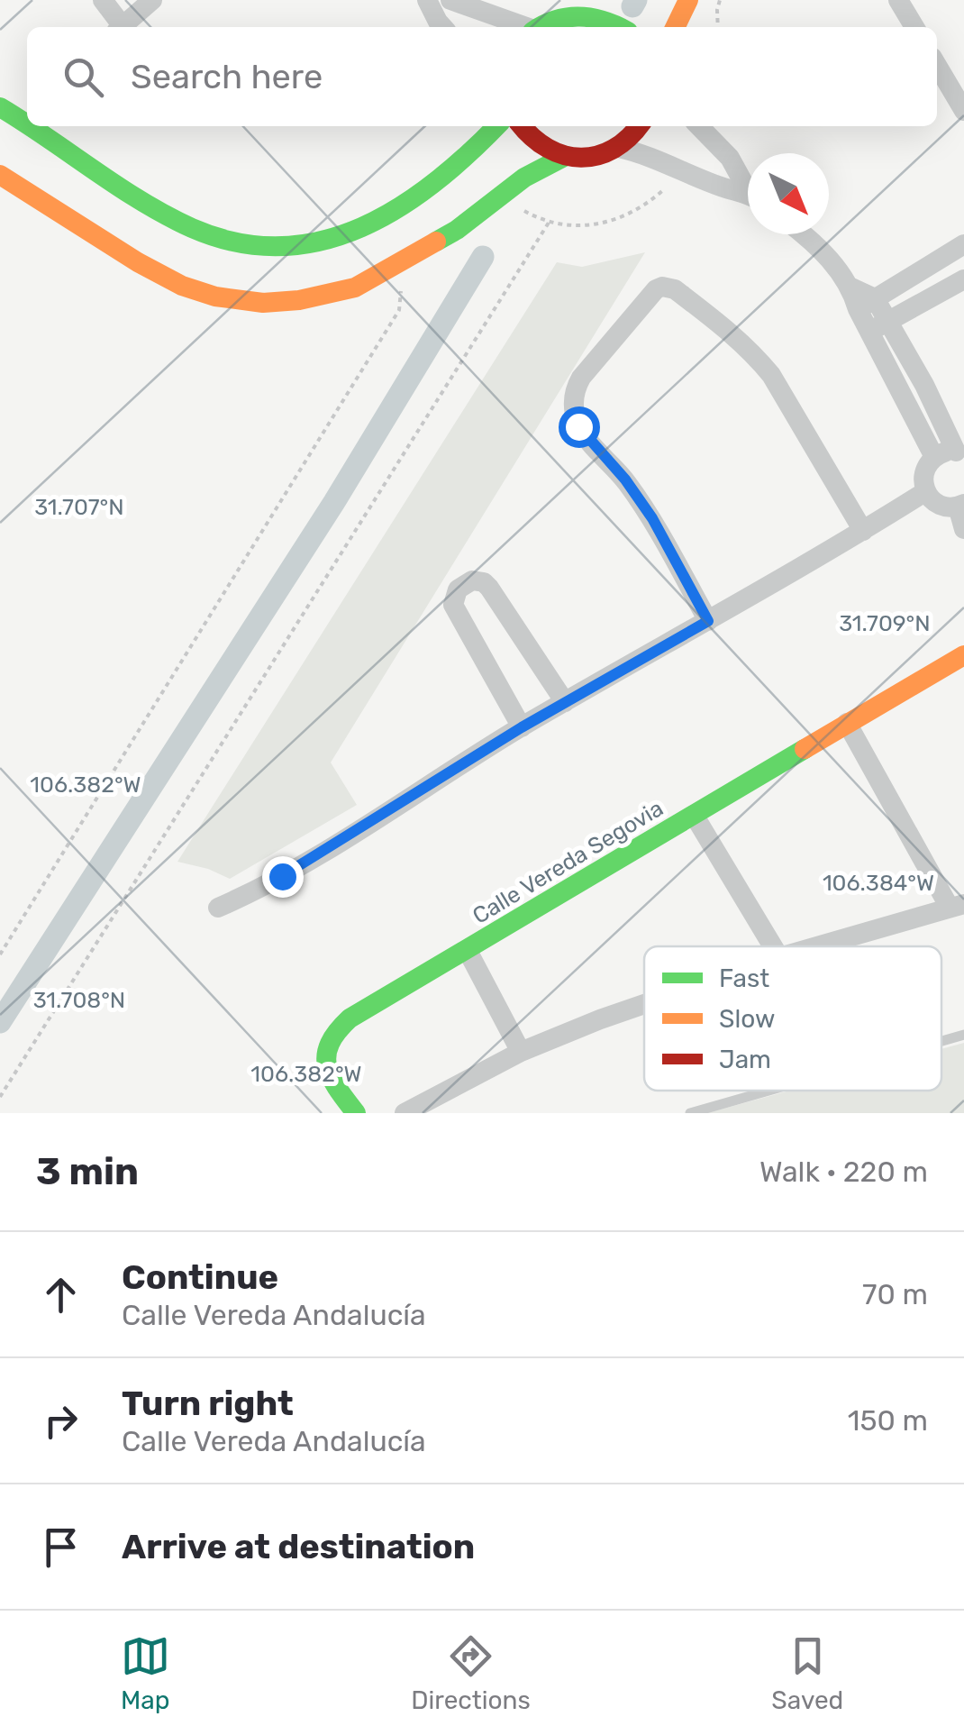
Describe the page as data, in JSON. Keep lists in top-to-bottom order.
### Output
{
  "streets": {
    "main road": ["Calle Vereda Segovia"]
  },
  "legend": ["Fast", "Slow", "Jam"],
  "north": "bottom right",
  "page": {
    "search": "Search here",
    "heading": ["3 min", "Walk · 220 m"],
    "list": [
      ["Continue", "Calle Vereda Andalucía", "70 m"],
      ["Turn right", "Calle Vereda Andalucía", "150 m"],
      "Arrive at destination"
    ],
    "nav": ["Map", "Directions", "Saved"]
  },
  "coordinates": [
    "31.707°N",
    "31.709°N",
    "106.382°W",
    "106.384°W",
    "31.708°N"
  ]
}
